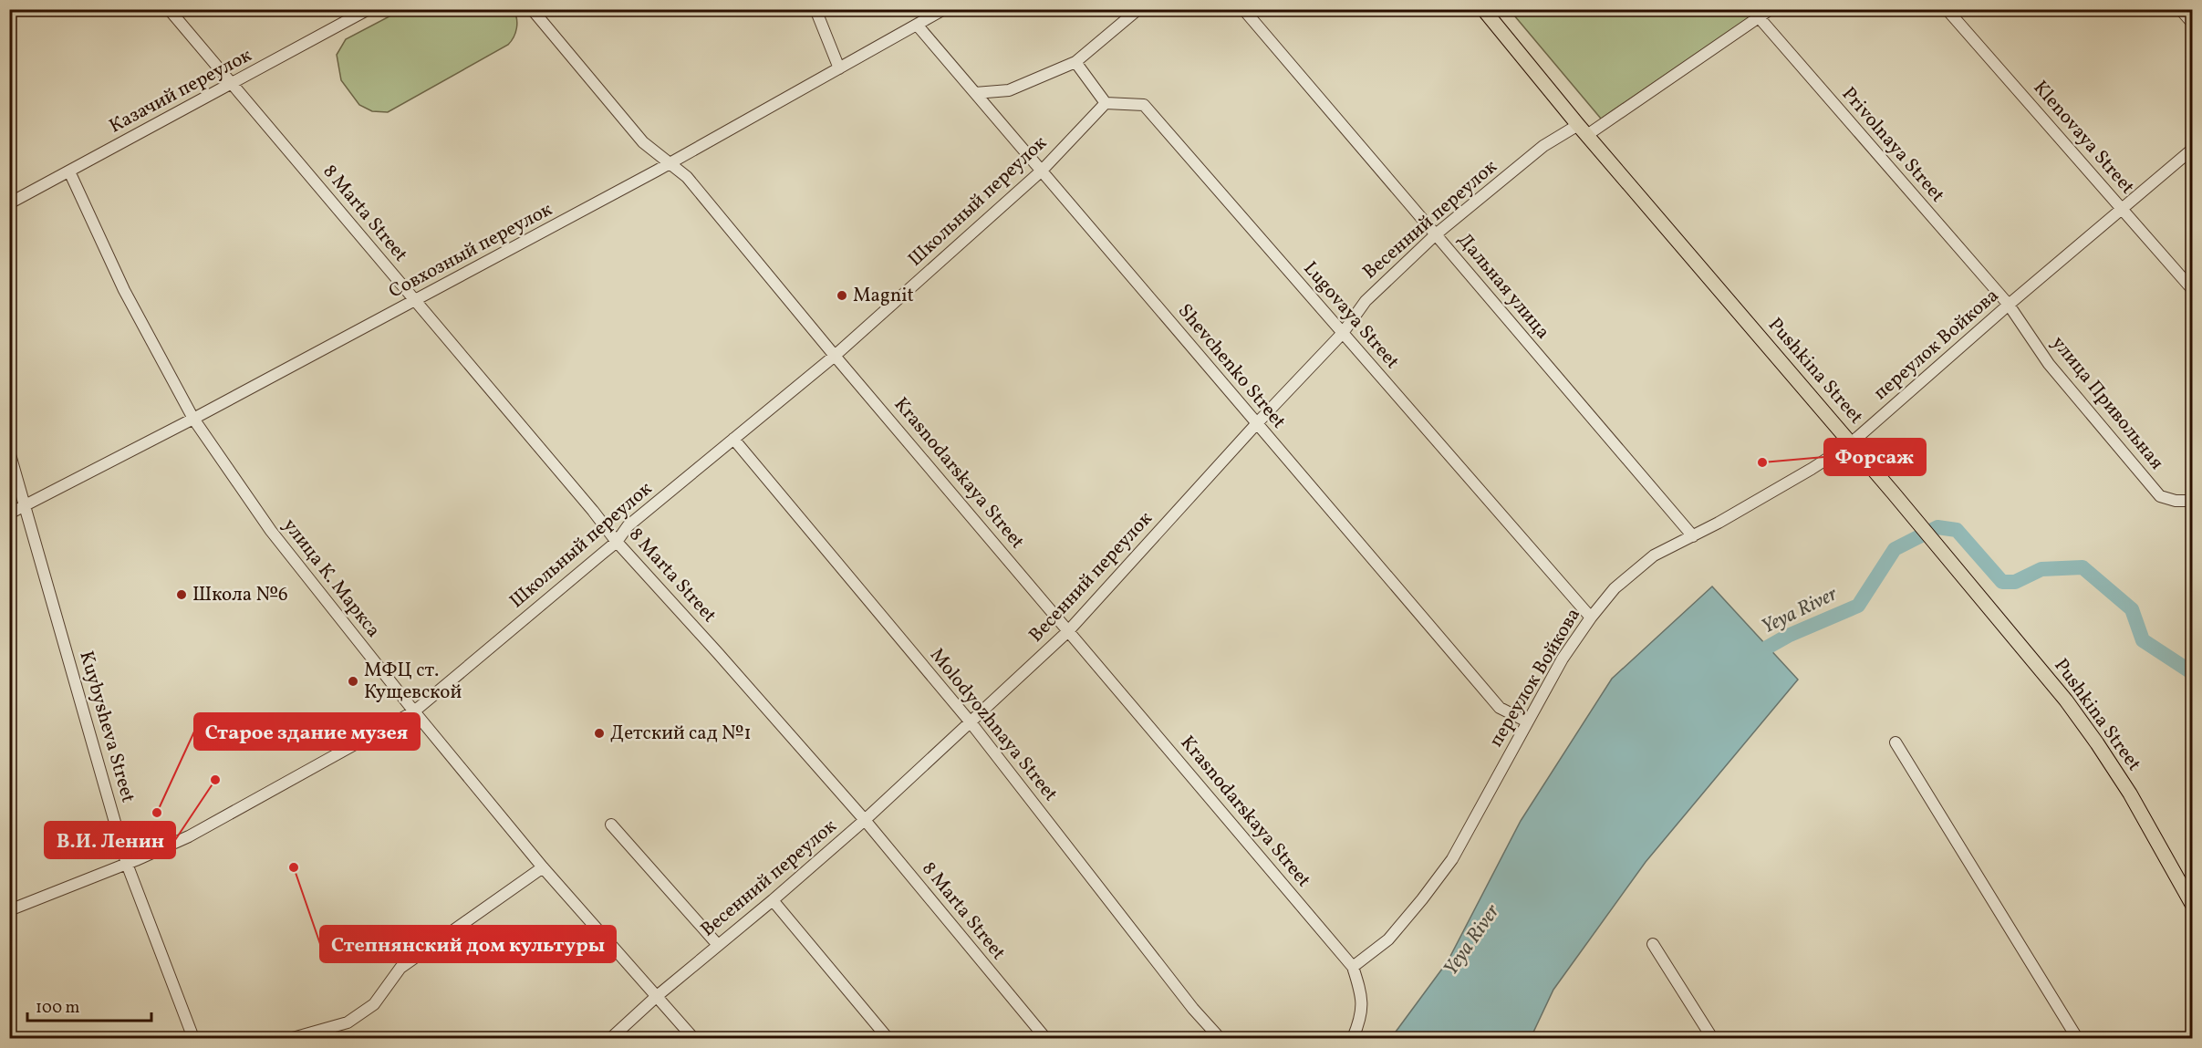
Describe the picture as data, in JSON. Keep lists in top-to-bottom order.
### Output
{
  "streets": {
    "main road": ["Pushkina Street"],
    "street": [
      "Казачий переулок",
      "Klenovaya Street",
      "Privolnaya Street",
      "Школьный переулок",
      "8 Marta Street",
      "Весенний переулок",
      "Совхозный переулок",
      "Дальная улица",
      "Lugovaya Street",
      "переулок Войкова",
      "Shevchenko Street",
      "улица Привольная",
      "Krasnodarskaya Street",
      "улица К. Маркса",
      "Molodyozhnaya Street",
      "Kuybysheva Street"
    ]
  },
  "crossings": [
    ["Казачий переулок", "8 Marta Street"],
    ["Казачий переулок", "улица К. Маркса"],
    ["Klenovaya Street", "переулок Войкова"],
    ["Privolnaya Street", "Весенний переулок"],
    ["Privolnaya Street", "переулок Войкова"],
    ["Privolnaya Street", "улица Привольная"],
    ["Школьный переулок", "8 Marta Street"],
    ["Школьный переулок", "Lugovaya Street"],
    ["Школьный переулок", "Shevchenko Street"],
    ["Школьный переулок", "Krasnodarskaya Street"],
    ["Школьный переулок", "улица К. Маркса"],
    ["Школьный переулок", "Molodyozhnaya Street"],
    ["Школьный переулок", "Kuybysheva Street"],
    ["8 Marta Street", "Весенний переулок"],
    ["8 Marta Street", "Совхозный переулок"],
    ["Весенний переулок", "Дальная улица"],
    ["Весенний переулок", "Lugovaya Street"],
    ["Весенний переулок", "Shevchenko Street"],
    ["Весенний переулок", "Pushkina Street"],
    ["Весенний переулок", "Krasnodarskaya Street"],
    ["Весенний переулок", "улица К. Маркса"],
    ["Весенний переулок", "Molodyozhnaya Street"],
    ["Совхозный переулок", "Shevchenko Street"],
    ["Совхозный переулок", "Krasnodarskaya Street"],
    ["Совхозный переулок", "улица К. Маркса"],
    ["Совхозный переулок", "Kuybysheva Street"],
    ["Дальная улица", "переулок Войкова"],
    ["Lugovaya Street", "переулок Войкова"],
    ["переулок Войкова", "Shevchenko Street"],
    ["переулок Войкова", "Pushkina Street"],
    ["переулок Войкова", "улица Привольная"],
    ["переулок Войкова", "Krasnodarskaya Street"]
  ],
  "water": ["Yeya River"],
  "places": [
    "Magnit",
    "Форсаж",
    "Школа №6",
    "МФЦ ст. Кущевской",
    "Детский сад №1",
    "В.И. Ленин",
    "Старое здание музея",
    "Степнянский дом культуры"
  ],
  "scale_bar": "100 m"
}
